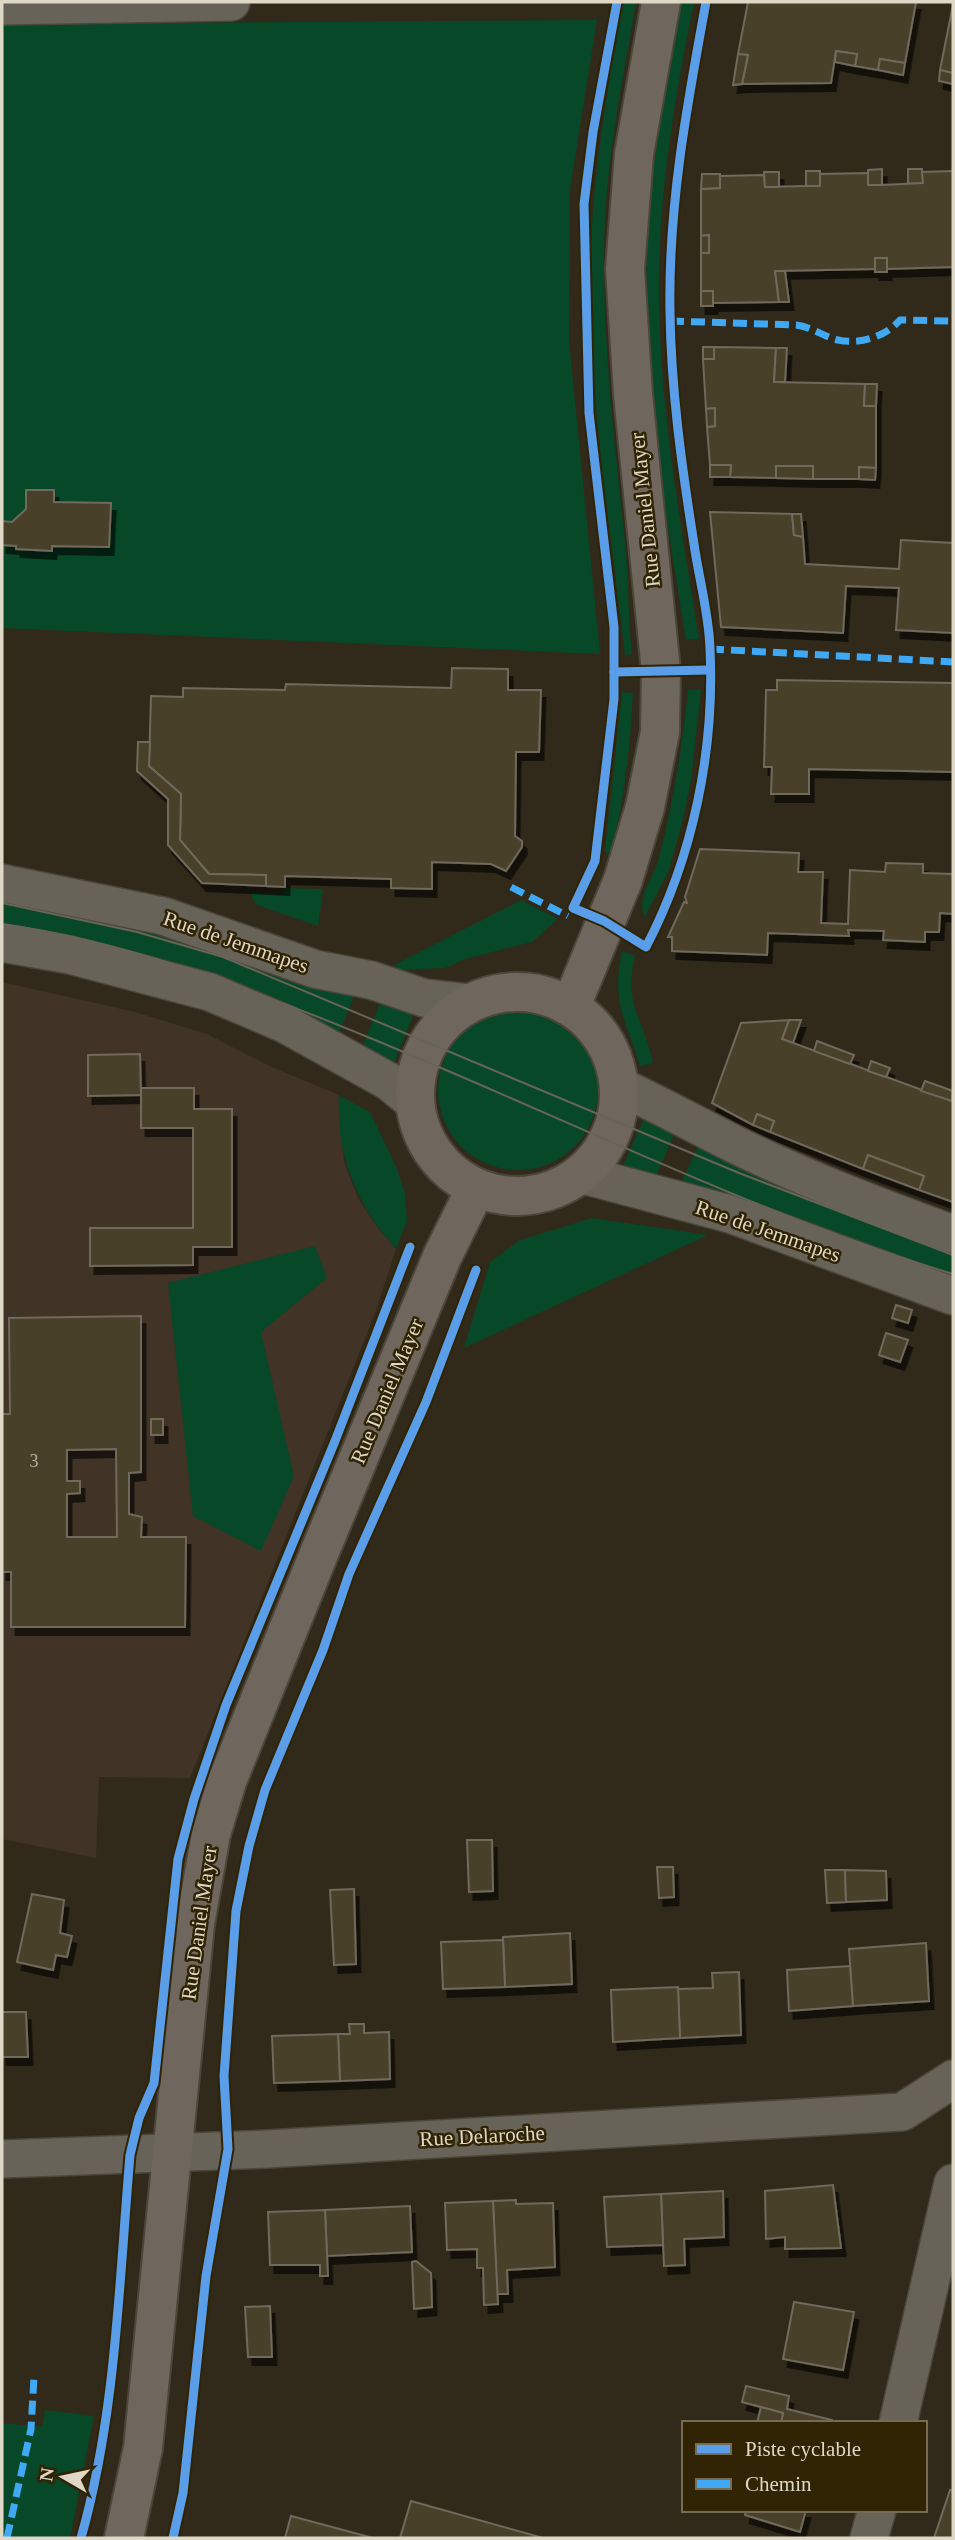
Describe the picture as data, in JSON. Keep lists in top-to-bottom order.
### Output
{
  "streets": {
    "main road": ["Rue Daniel Mayer"],
    "street": ["Rue de Jemmapes", "Rue Delaroche"]
  },
  "crossings": [
    ["Rue Daniel Mayer", "Rue de Jemmapes"],
    ["Rue Daniel Mayer", "Rue Delaroche"]
  ],
  "house_numbers": ["3"],
  "legend": ["Piste cyclable", "Chemin"],
  "north": "left"
}
